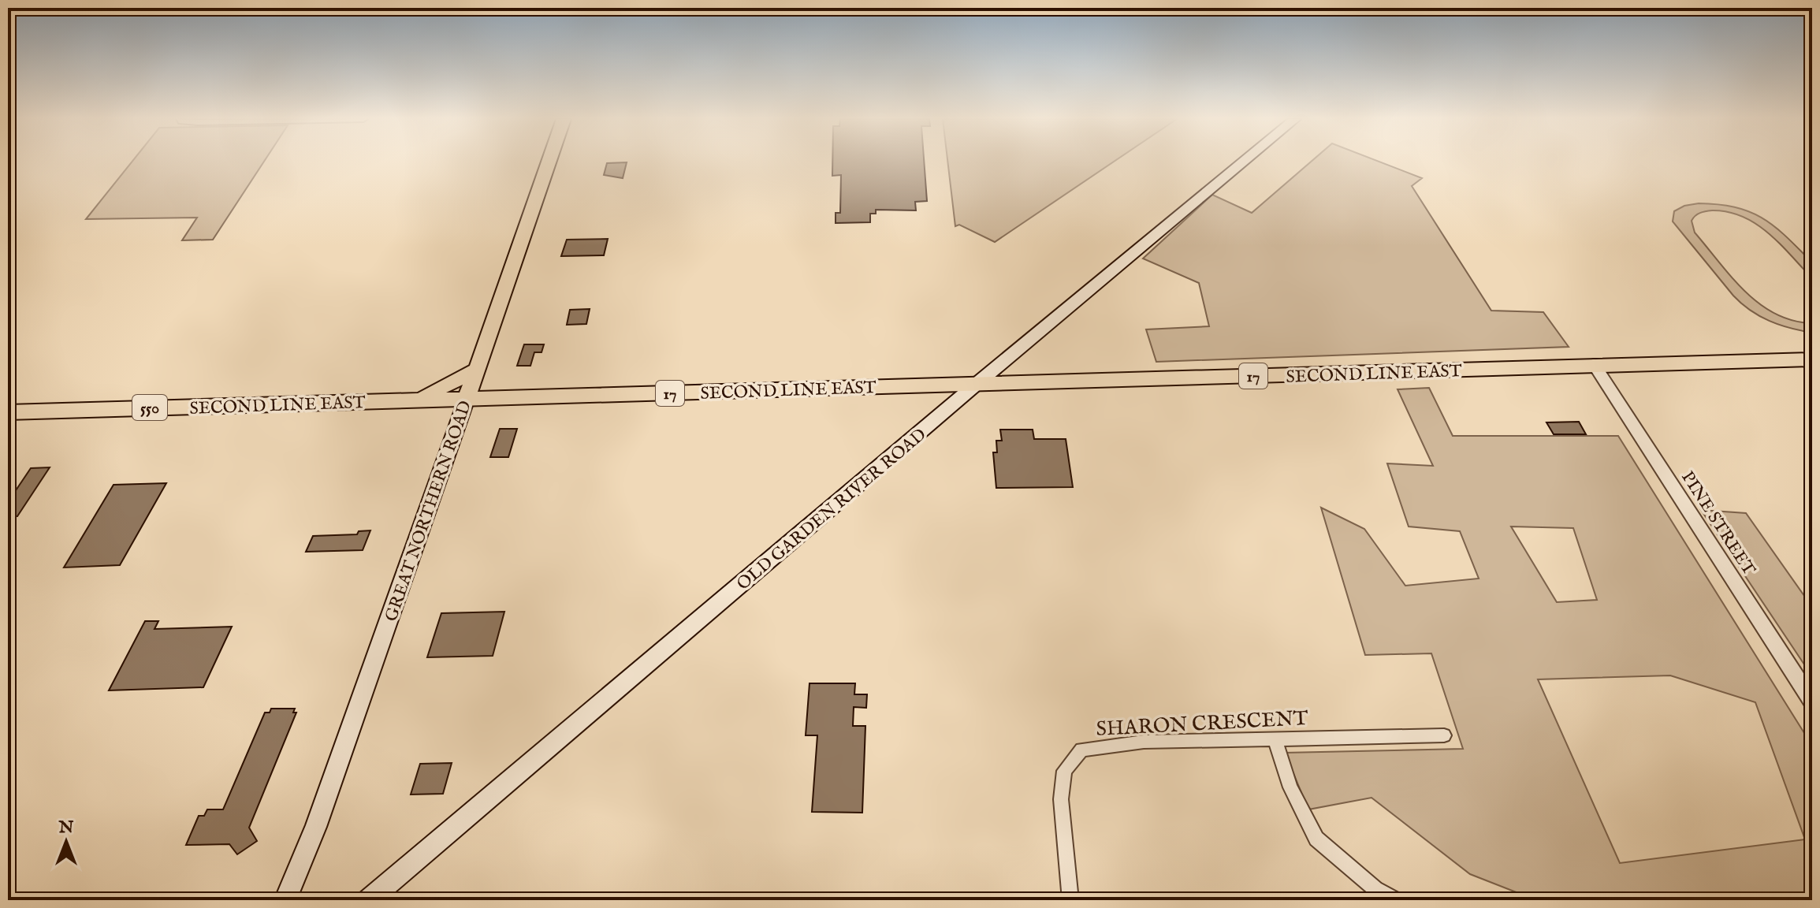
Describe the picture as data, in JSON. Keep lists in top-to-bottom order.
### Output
{
  "streets": {
    "highway": [
      "SECOND LINE EAST",
      "17",
      "550",
      "GREAT NORTHERN ROAD"
    ],
    "main road": ["OLD GARDEN RIVER ROAD"],
    "street": ["PINE STREET", "SHARON CRESCENT"]
  },
  "crossings": [
    ["SECOND LINE EAST", "OLD GARDEN RIVER ROAD"],
    ["SECOND LINE EAST", "GREAT NORTHERN ROAD"],
    ["SECOND LINE EAST", "PINE STREET"]
  ],
  "north": "top"
}
